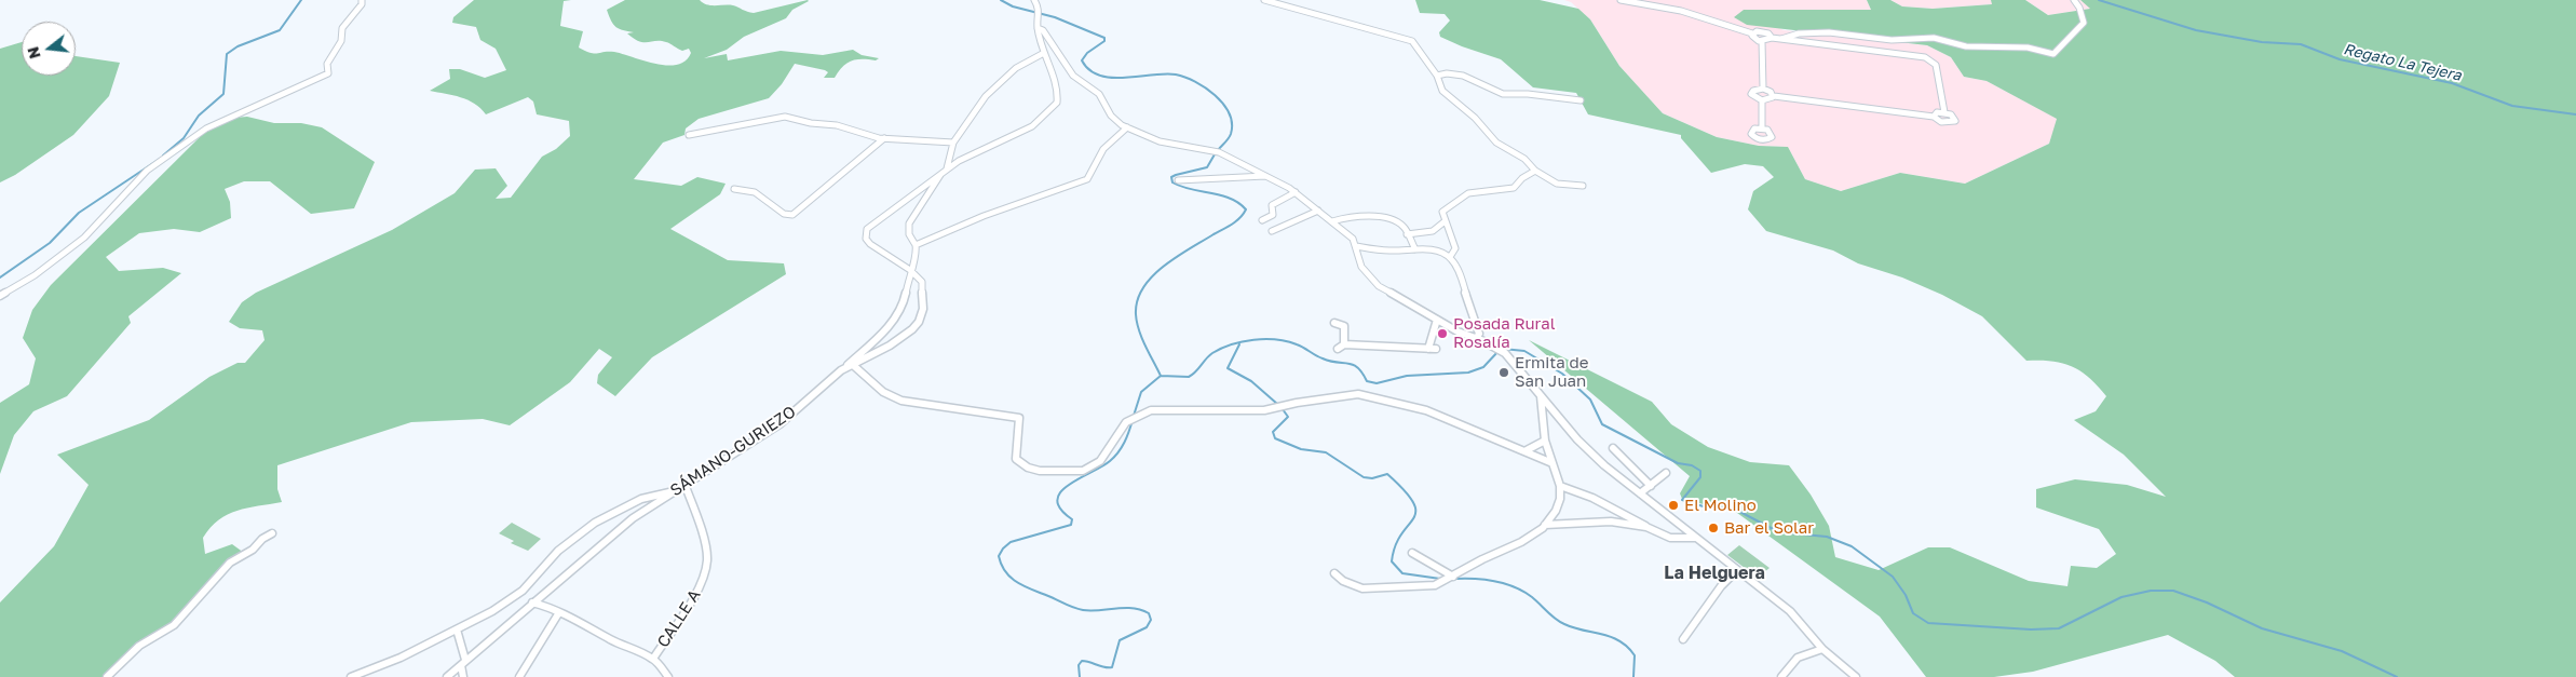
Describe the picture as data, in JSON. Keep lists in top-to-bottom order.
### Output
{
  "streets": {
    "street": ["SÁMANO-GURIEZO", "CALLE A"]
  },
  "crossings": [
    ["SÁMANO-GURIEZO", "CALLE A"]
  ],
  "districts": ["La Helguera"],
  "water": ["Regato La Tejera"],
  "places": [
    "Posada Rural Rosalía",
    "Ermita de San Juan",
    "El Molino",
    "Bar el Solar"
  ],
  "north": "left"
}
